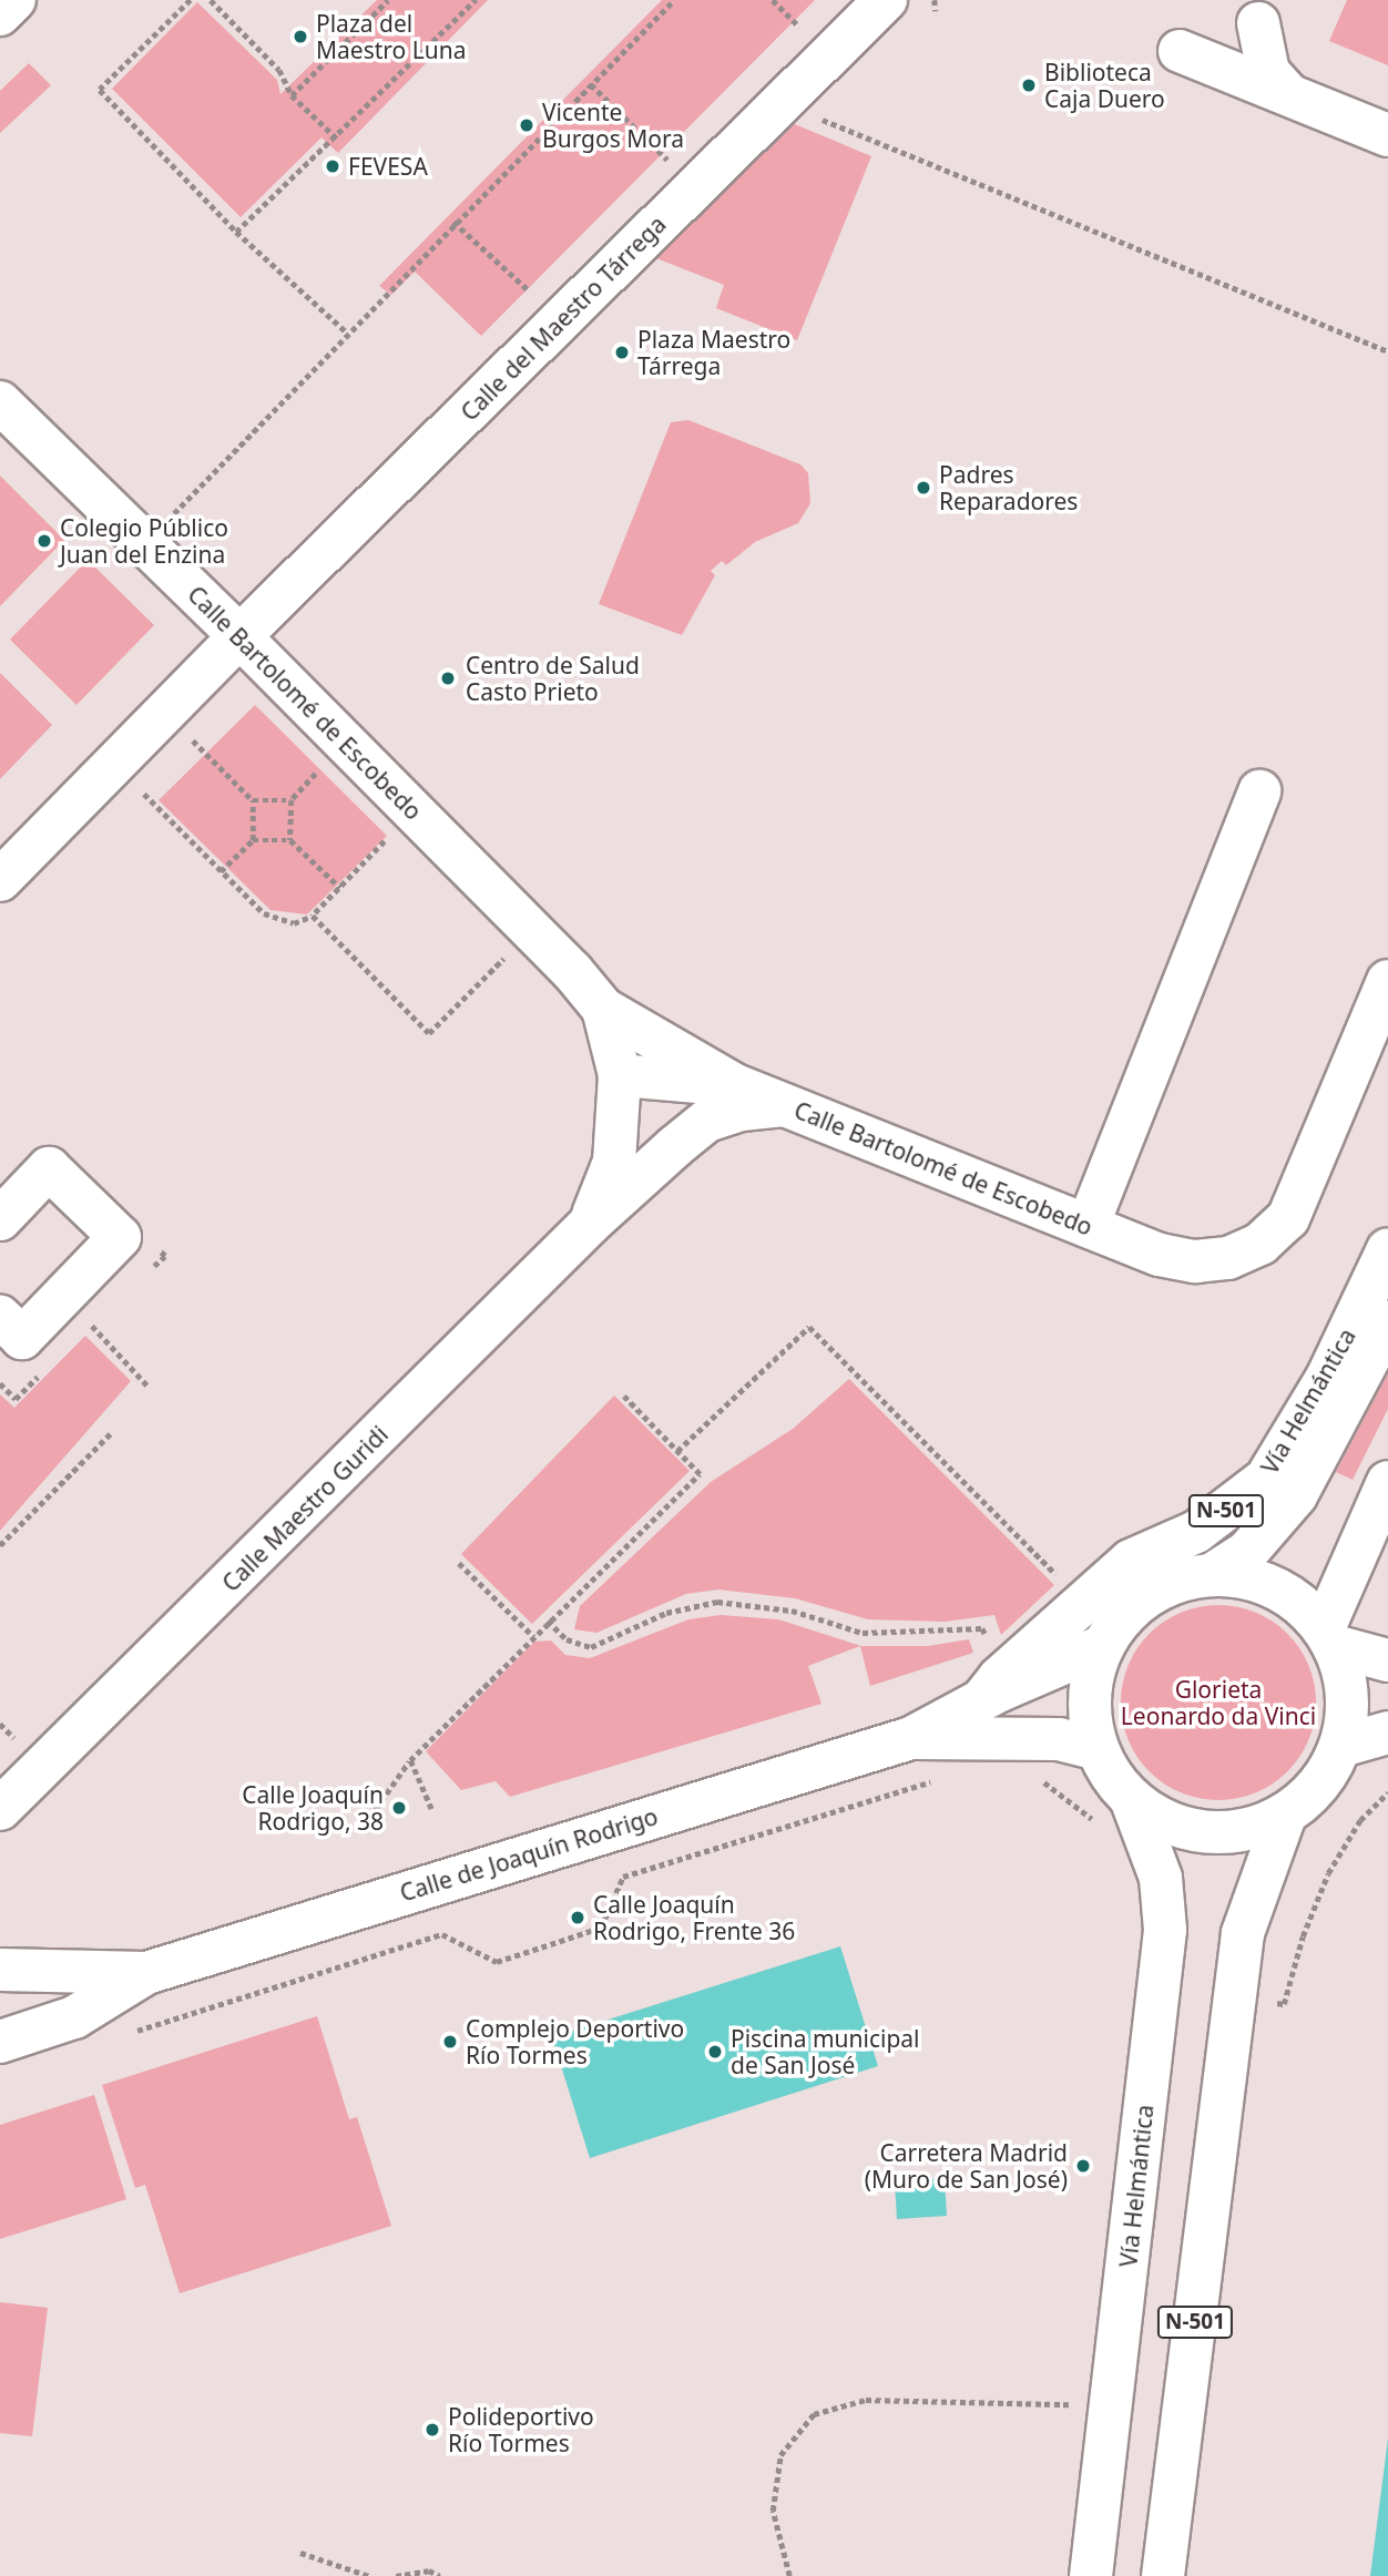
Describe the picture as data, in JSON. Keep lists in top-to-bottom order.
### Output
{
  "streets": {
    "main road": [
      "Calle del Maestro Tárrega",
      "Calle Bartolomé de Escobedo",
      "Vía Helmántica",
      "Calle Maestro Guridi",
      "N-501",
      "Calle de Joaquín Rodrigo"
    ]
  },
  "crossings": [
    ["Calle del Maestro Tárrega", "Calle Bartolomé de Escobedo"],
    ["Calle Bartolomé de Escobedo", "Calle Maestro Guridi"],
    ["Vía Helmántica", "N-501"],
    ["Vía Helmántica", "Calle de Joaquín Rodrigo"],
    ["N-501", "Calle de Joaquín Rodrigo"]
  ],
  "parks": ["Glorieta Leonardo da Vinci"],
  "places": [
    "Plaza del Maestro Luna",
    "Biblioteca Caja Duero",
    "Vicente Burgos Mora",
    "FEVESA",
    "Plaza Maestro Tárrega",
    "Padres Reparadores",
    "Colegio Público Juan del Enzina",
    "Centro de Salud Casto Prieto",
    "Calle Joaquín Rodrigo, 38",
    "Calle Joaquín Rodrigo, Frente 36",
    "Complejo Deportivo Río Tormes",
    "Piscina municipal de San José",
    "Carretera Madrid (Muro de San José)",
    "Polideportivo Río Tormes"
  ]
}
